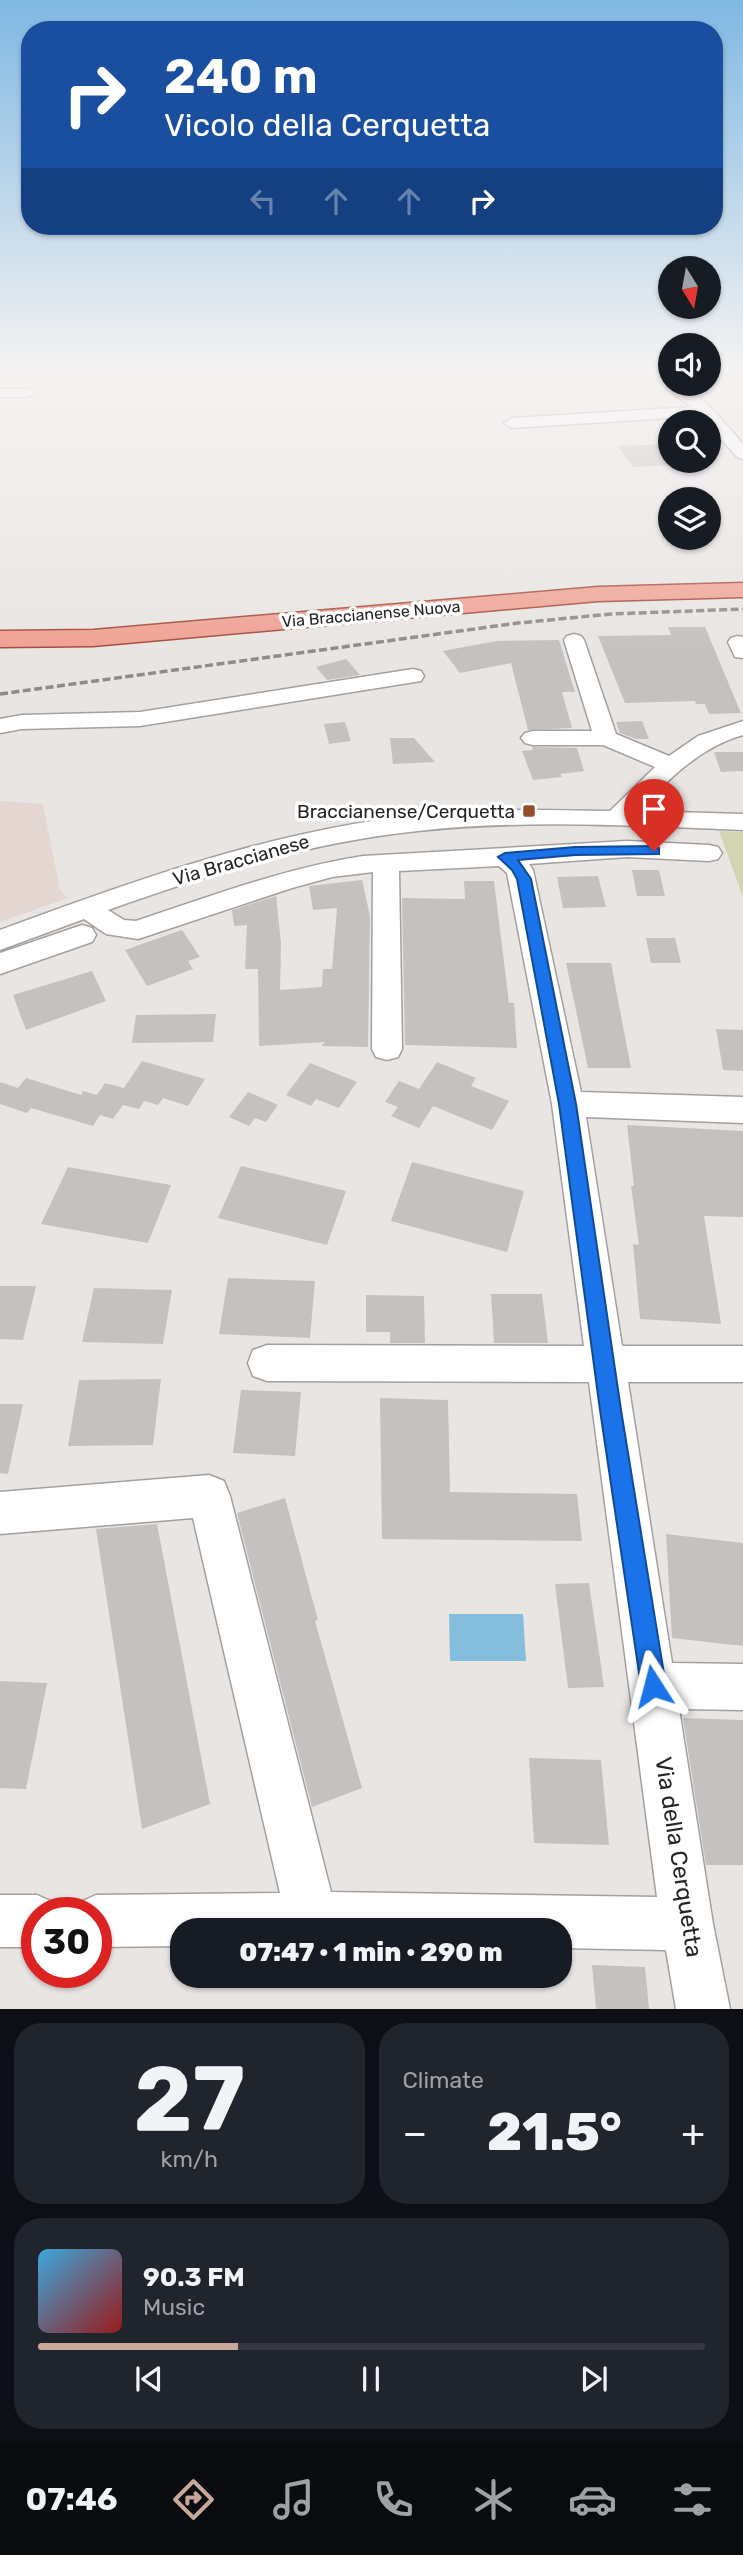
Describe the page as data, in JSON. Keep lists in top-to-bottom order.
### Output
{
  "streets": {
    "main road": ["Via Braccianense Nuova"],
    "street": ["Via Braccianese", "Via della Cerquetta"]
  },
  "places": {
    "transit": ["Braccianense/Cerquetta"]
  },
  "north": "bottom",
  "page": {
    "turn": ["240 m", "Vicolo della Cerquetta"],
    "limit": "30",
    "trip": "07:47 · 1 min · 290 m",
    "tile": [
      ["27", "km/h"],
      "Climate"
    ],
    "heat": ["−", "21.5°", "+"],
    "song": ["90.3 FM", "Music"],
    "tabs": "07:46"
  }
}
